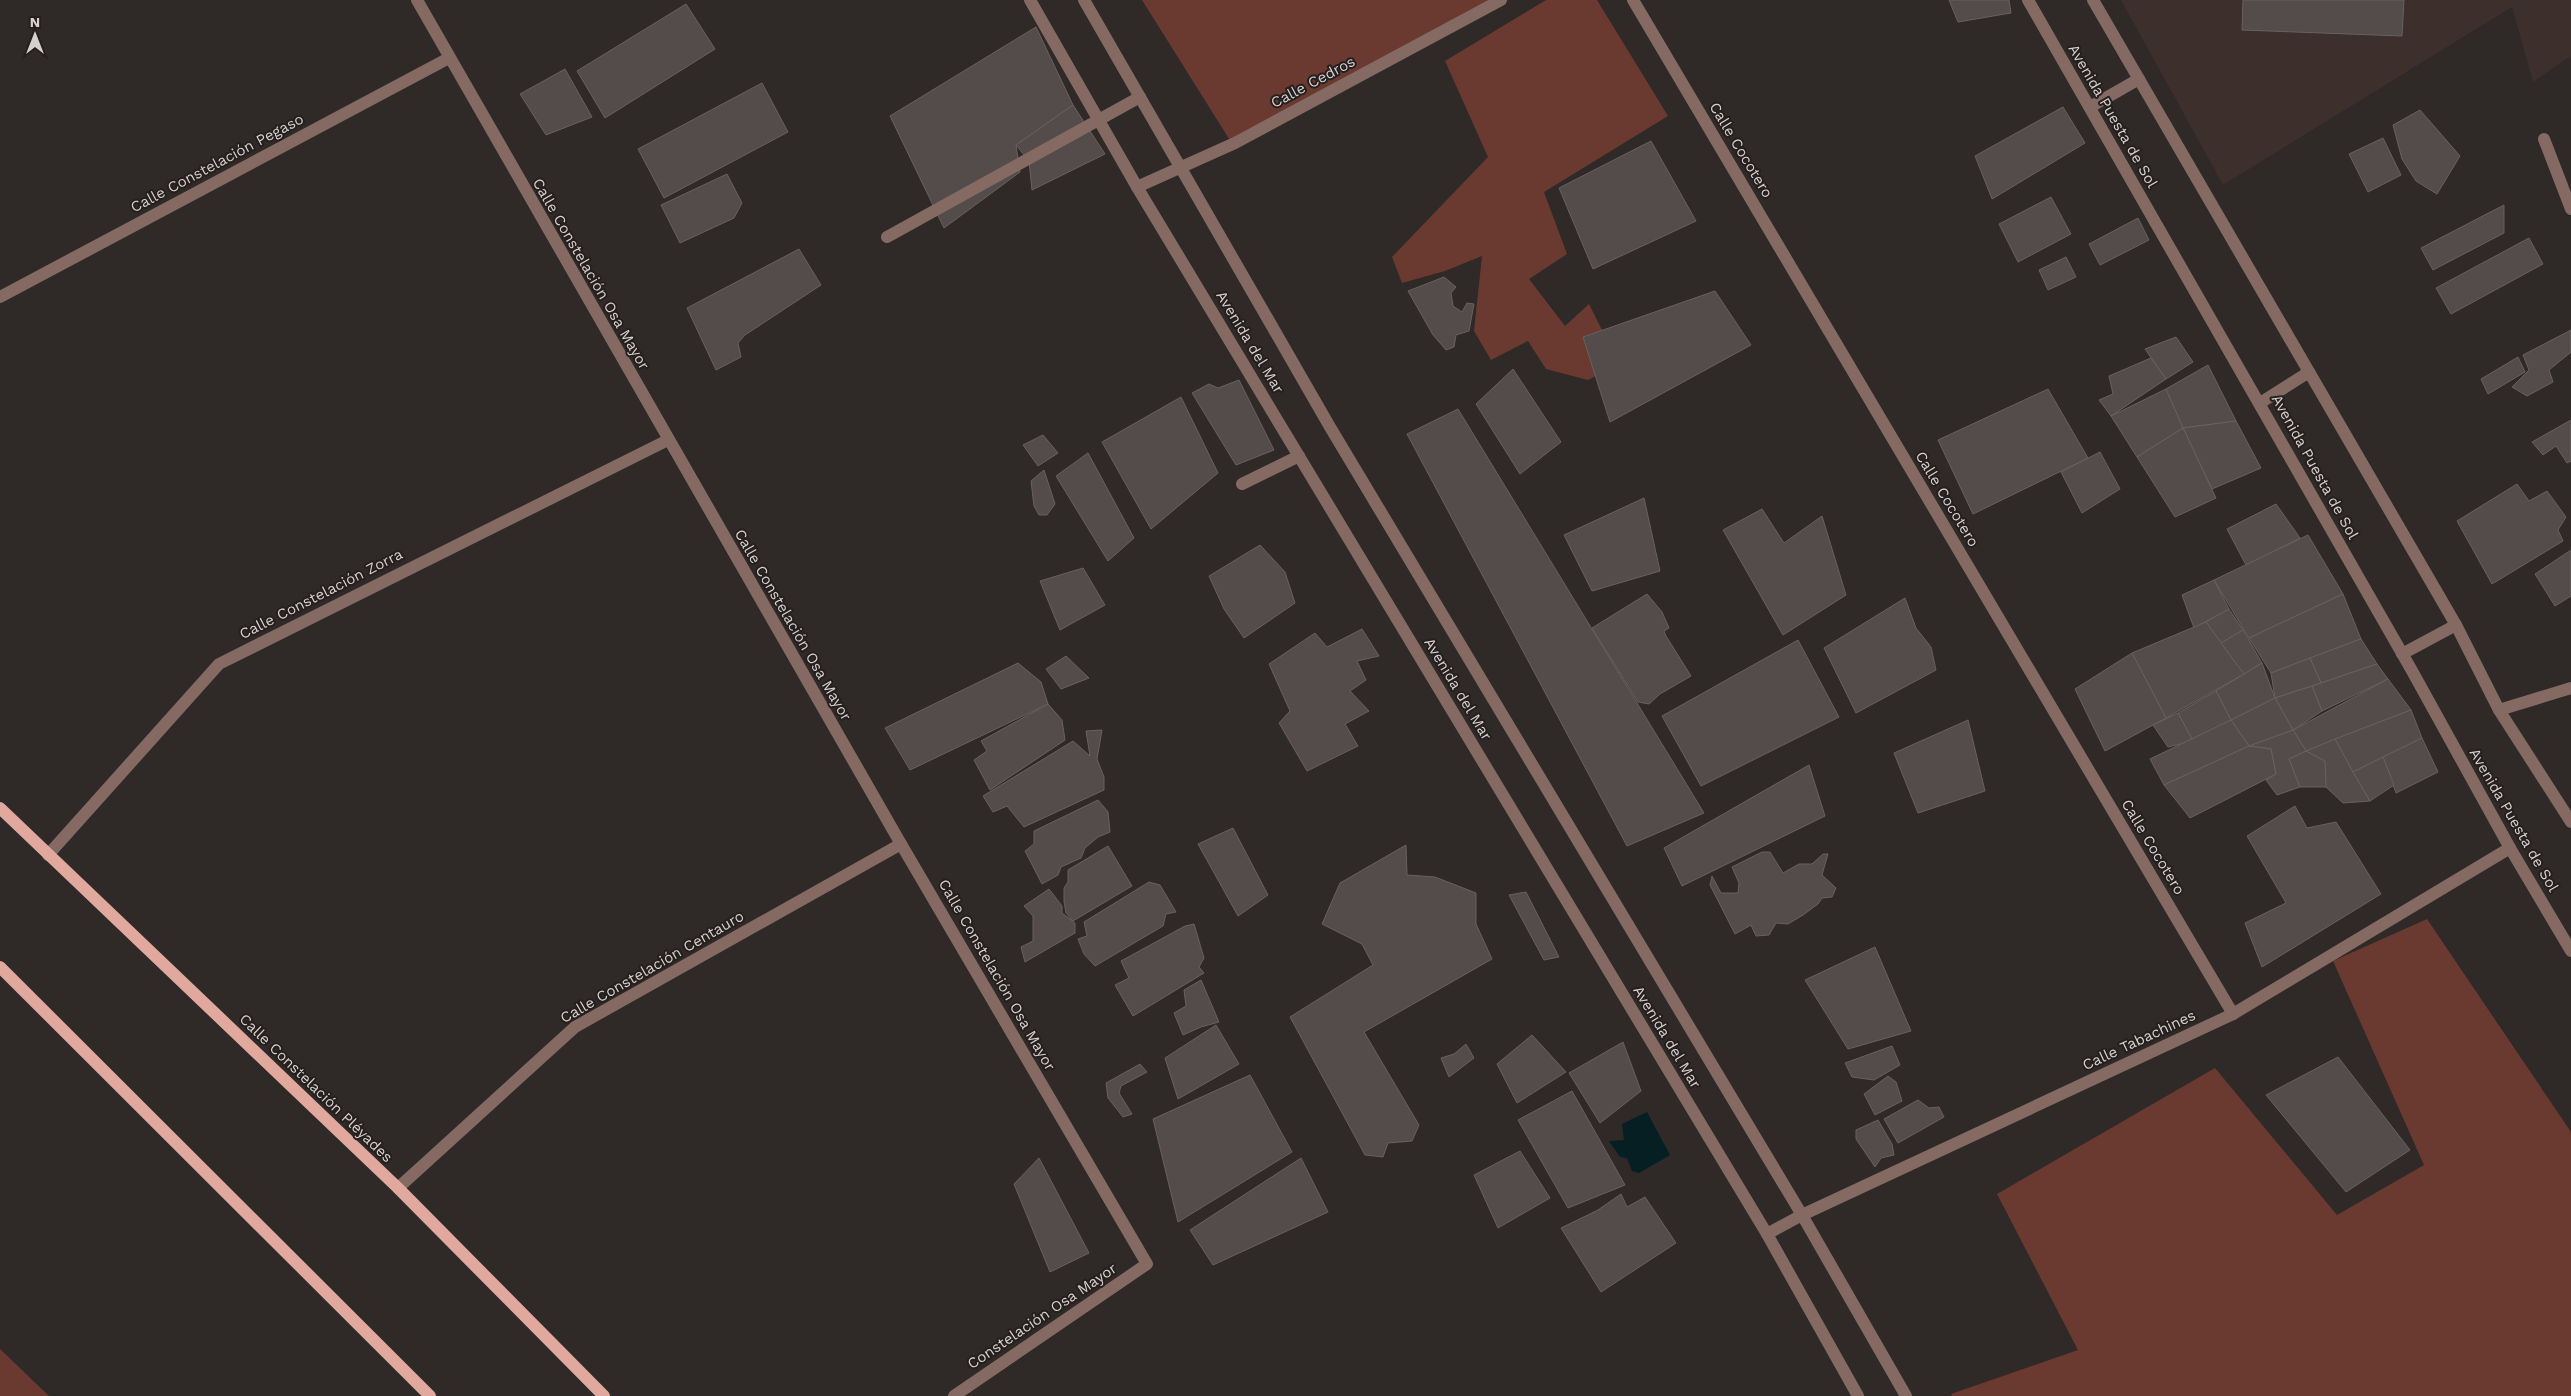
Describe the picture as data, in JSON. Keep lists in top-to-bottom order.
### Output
{
  "streets": {
    "main road": ["Calle Constelación Pléyades"],
    "street": [
      "Calle Cedros",
      "Avenida Puesta de Sol",
      "Calle Cocotero",
      "Calle Constelación Pegaso",
      "Calle Constelación Osa Mayor",
      "Avenida del Mar",
      "Calle Constelación Zorra",
      "Calle Constelación Centauro",
      "Calle Tabachines",
      "Constelación Osa Mayor"
    ]
  },
  "crossings": [
    ["Calle Cedros", "Avenida del Mar"],
    ["Avenida Puesta de Sol", "Calle Tabachines"],
    ["Calle Cocotero", "Calle Tabachines"],
    ["Calle Constelación Pegaso", "Calle Constelación Osa Mayor"],
    ["Calle Constelación Osa Mayor", "Calle Constelación Zorra"],
    ["Calle Constelación Osa Mayor", "Calle Constelación Centauro"],
    ["Calle Constelación Osa Mayor", "Constelación Osa Mayor"],
    ["Avenida del Mar", "Calle Tabachines"],
    ["Calle Constelación Zorra", "Calle Constelación Pléyades"],
    ["Calle Constelación Centauro", "Calle Constelación Pléyades"]
  ],
  "north": "top"
}
